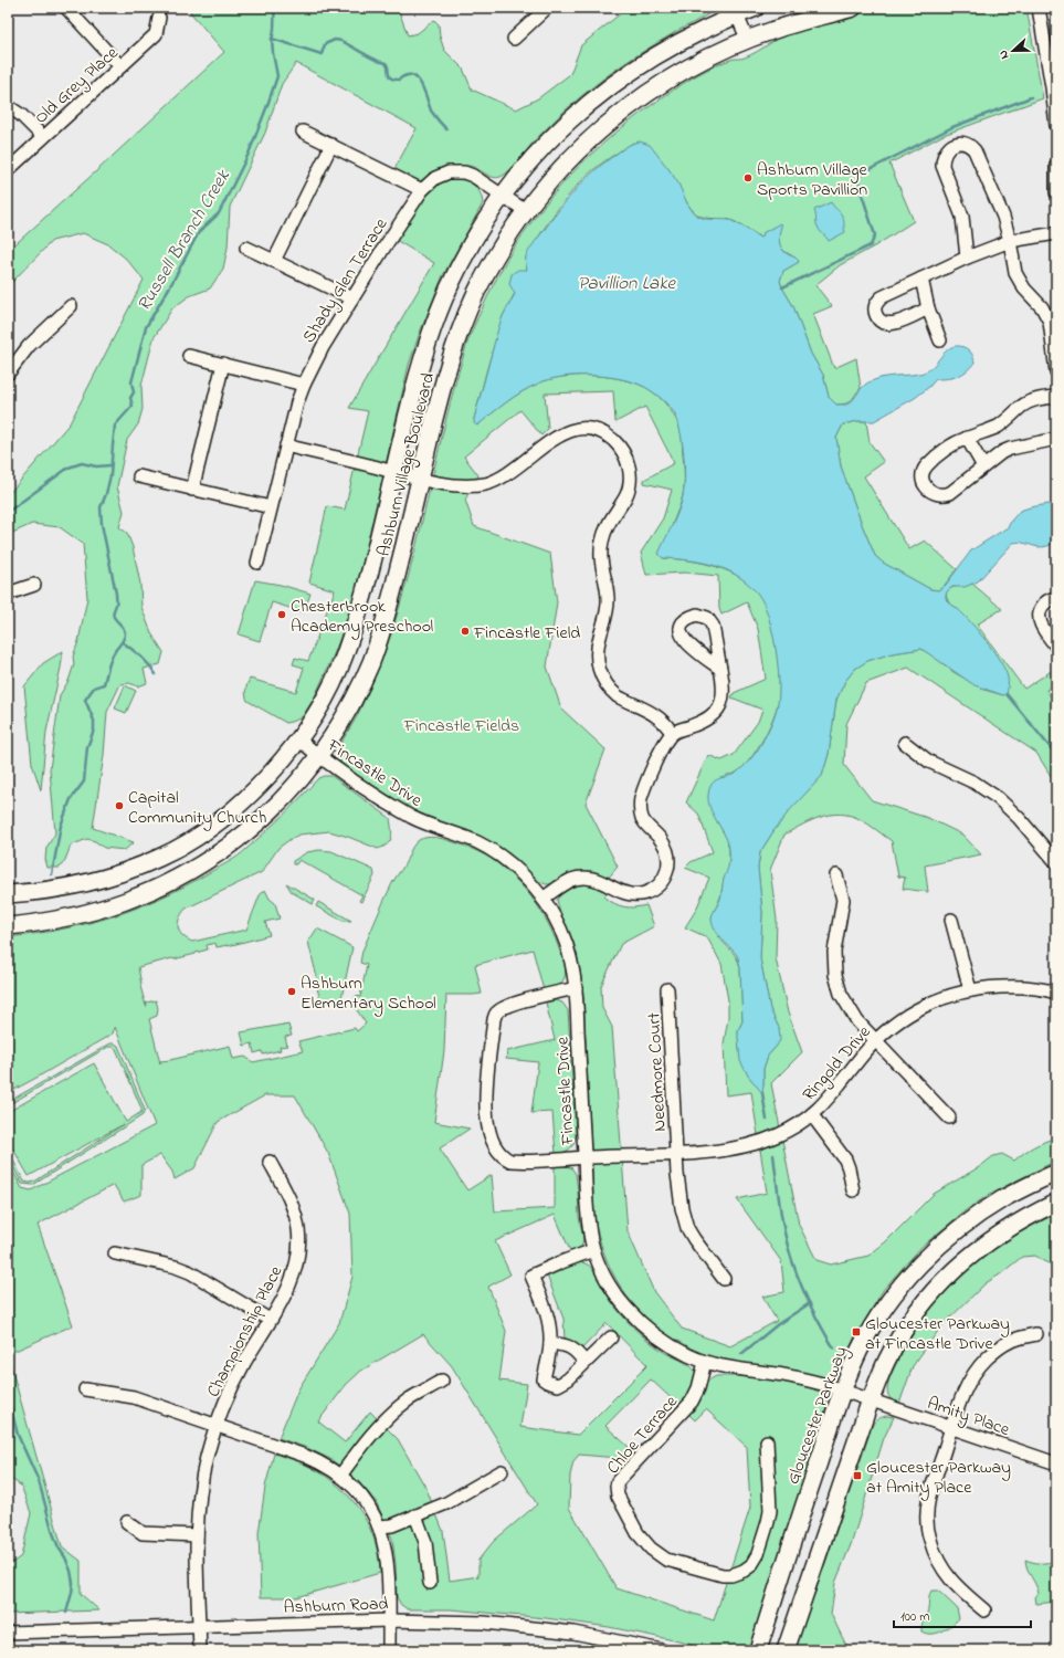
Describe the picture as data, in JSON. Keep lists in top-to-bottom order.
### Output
{
  "streets": {
    "main road": ["Ashburn Village Boulevard", "Gloucester Parkway"],
    "street": [
      "Old Grey Place",
      "Shady Glen Terrace",
      "Fincastle Drive",
      "Ringold Drive",
      "Needmore Court",
      "Championship Place",
      "Amity Place",
      "Chloe Terrace",
      "Ashburn Road"
    ]
  },
  "crossings": [
    ["Shady Glen Terrace", "Ashburn Village Boulevard"],
    ["Ashburn Village Boulevard", "Fincastle Drive"],
    ["Fincastle Drive", "Ringold Drive"],
    ["Fincastle Drive", "Gloucester Parkway"],
    ["Fincastle Drive", "Amity Place"],
    ["Fincastle Drive", "Chloe Terrace"],
    ["Ringold Drive", "Needmore Court"],
    ["Championship Place", "Ashburn Road"]
  ],
  "water": ["Russell Branch Creek", "Pavillion Lake"],
  "parks": ["Fincastle Fields"],
  "places": {
    "other": [
      "Ashburn Village Sports Pavillion",
      "Chesterbrook Academy Preschool",
      "Fincastle Field",
      "Capital Community Church",
      "Ashburn Elementary School"
    ],
    "transit": ["Gloucester Parkway at Fincastle Drive", "Gloucester Parkway at Amity Place"]
  },
  "scale_bar": "100 m",
  "north": "left"
}
